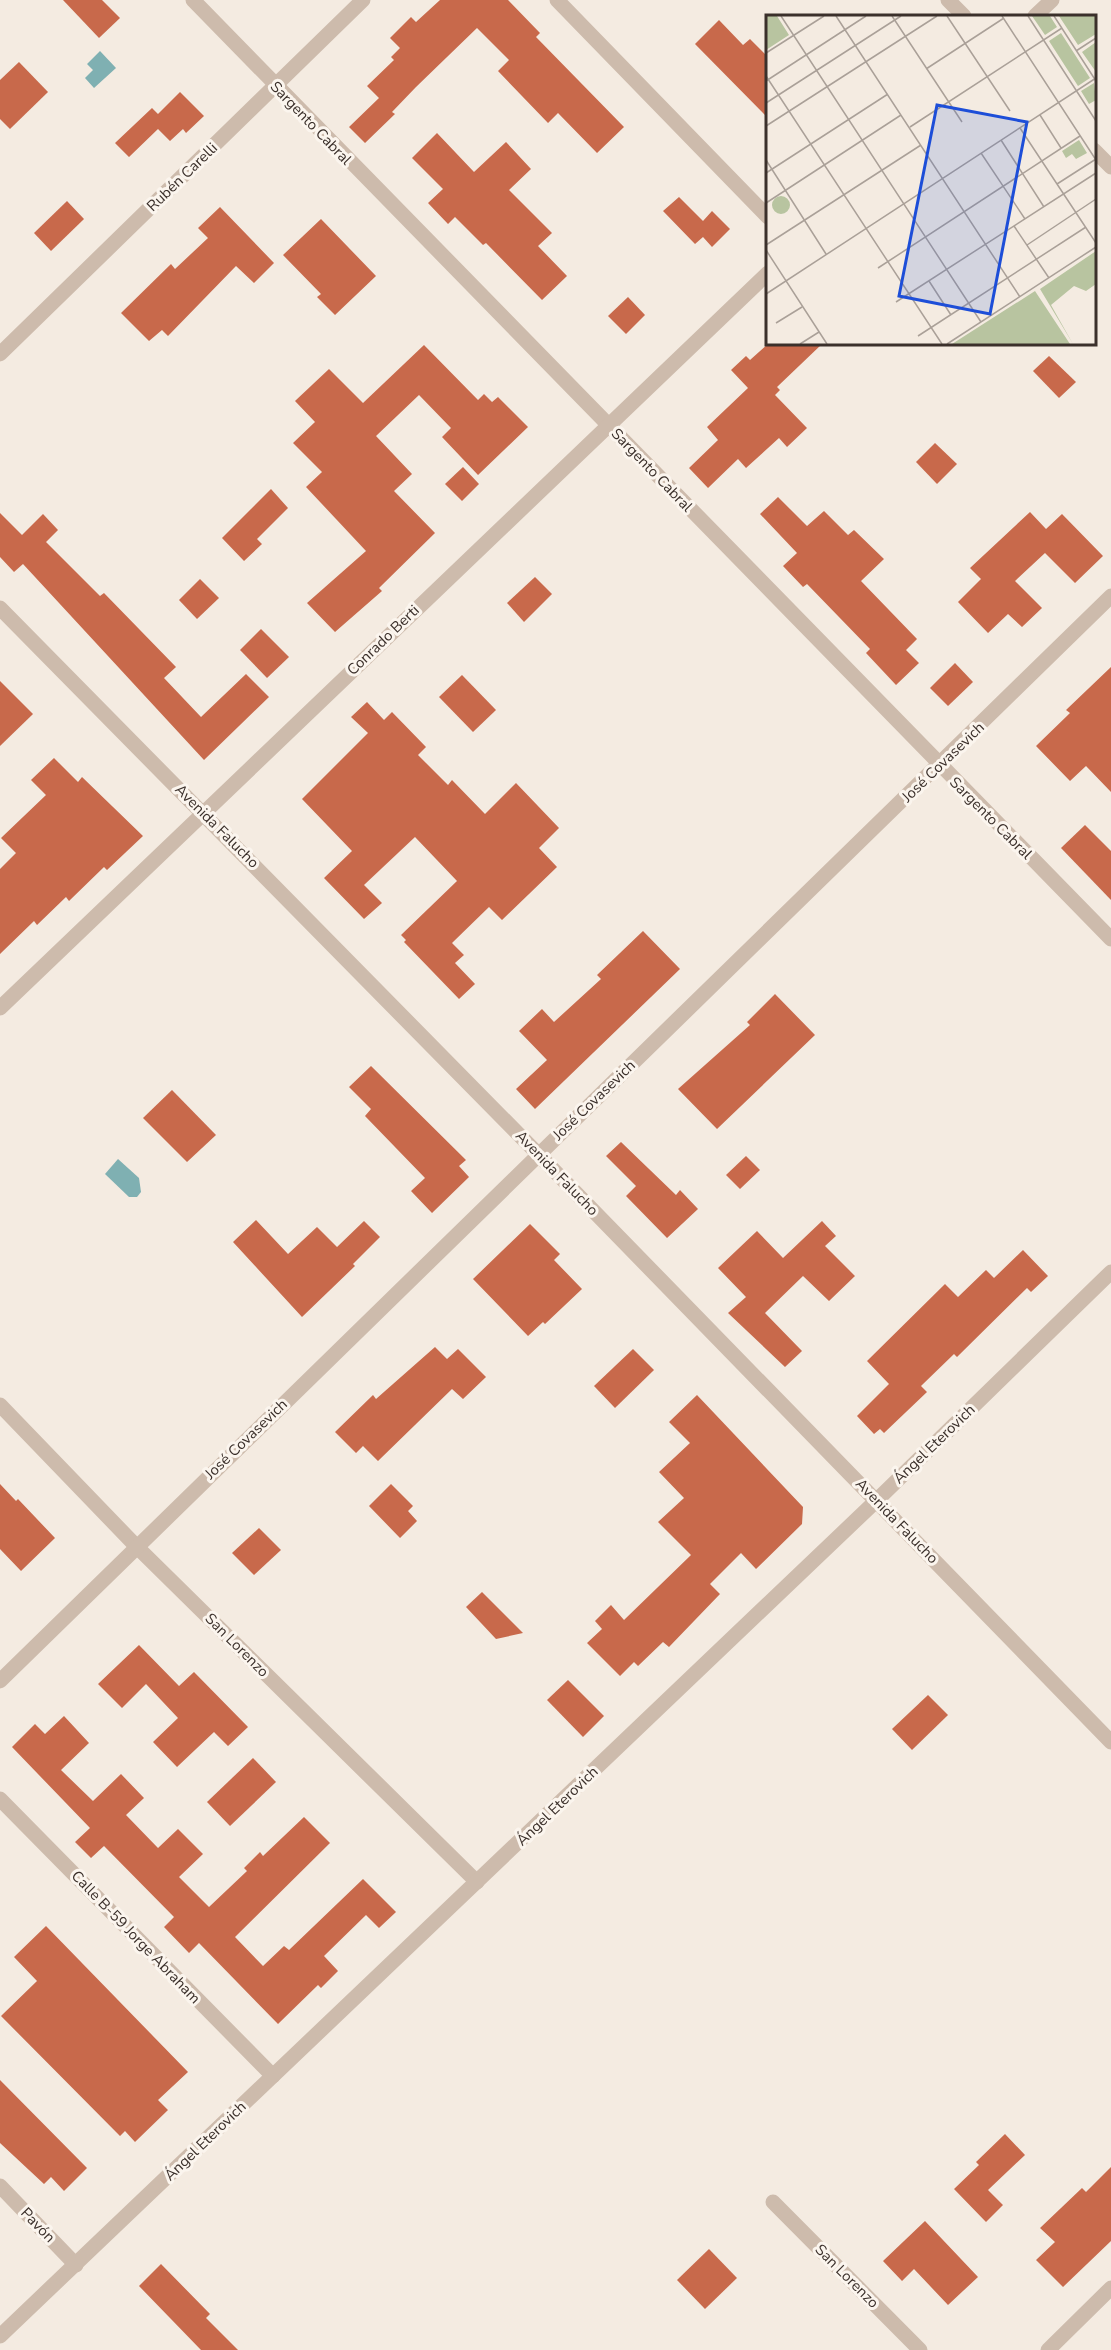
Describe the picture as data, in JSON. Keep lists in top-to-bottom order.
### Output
{
  "streets": {
    "street": [
      "Sargento Cabral",
      "Rubén Carelli",
      "Conrado Berti",
      "José Covasevich",
      "Avenida Falucho",
      "Ángel Eterovich",
      "San Lorenzo",
      "Calle B-59 Jorge Abraham",
      "Pavón"
    ]
  },
  "crossings": [
    ["Sargento Cabral", "Rubén Carelli"],
    ["Sargento Cabral", "Conrado Berti"],
    ["Sargento Cabral", "José Covasevich"],
    ["Conrado Berti", "Avenida Falucho"],
    ["José Covasevich", "Avenida Falucho"],
    ["José Covasevich", "San Lorenzo"],
    ["Avenida Falucho", "Ángel Eterovich"],
    ["Ángel Eterovich", "San Lorenzo"],
    ["Ángel Eterovich", "Calle B-59 Jorge Abraham"],
    ["Ángel Eterovich", "Pavón"]
  ]
}
